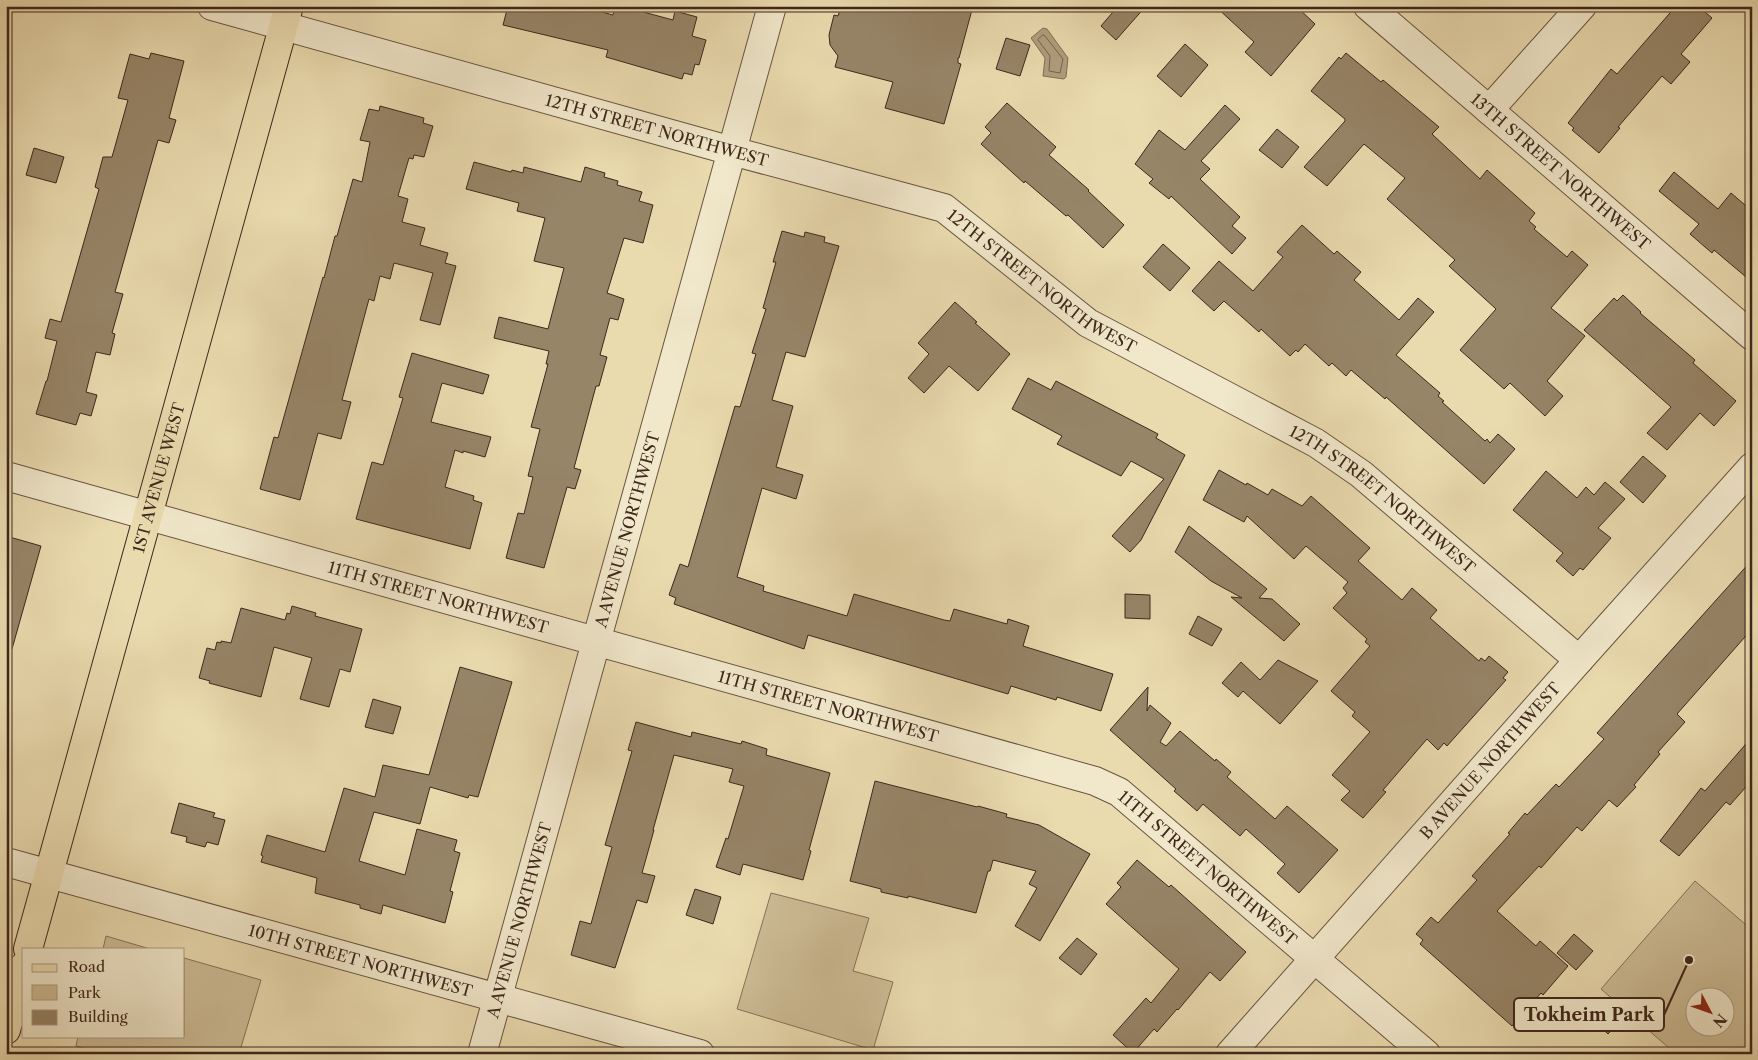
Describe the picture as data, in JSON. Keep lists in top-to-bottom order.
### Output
{
  "streets": {
    "main road": ["1ST AVENUE WEST"],
    "street": [
      "12TH STREET NORTHWEST",
      "13TH STREET NORTHWEST",
      "A AVENUE NORTHWEST",
      "11TH STREET NORTHWEST",
      "B AVENUE NORTHWEST",
      "10TH STREET NORTHWEST"
    ]
  },
  "crossings": [
    ["12TH STREET NORTHWEST", "1ST AVENUE WEST"],
    ["12TH STREET NORTHWEST", "A AVENUE NORTHWEST"],
    ["12TH STREET NORTHWEST", "B AVENUE NORTHWEST"],
    ["1ST AVENUE WEST", "11TH STREET NORTHWEST"],
    ["1ST AVENUE WEST", "10TH STREET NORTHWEST"],
    ["A AVENUE NORTHWEST", "11TH STREET NORTHWEST"],
    ["A AVENUE NORTHWEST", "10TH STREET NORTHWEST"],
    ["11TH STREET NORTHWEST", "B AVENUE NORTHWEST"]
  ],
  "places": ["Tokheim Park"],
  "legend": ["Road", "Park", "Building"],
  "north": "bottom right"
}
